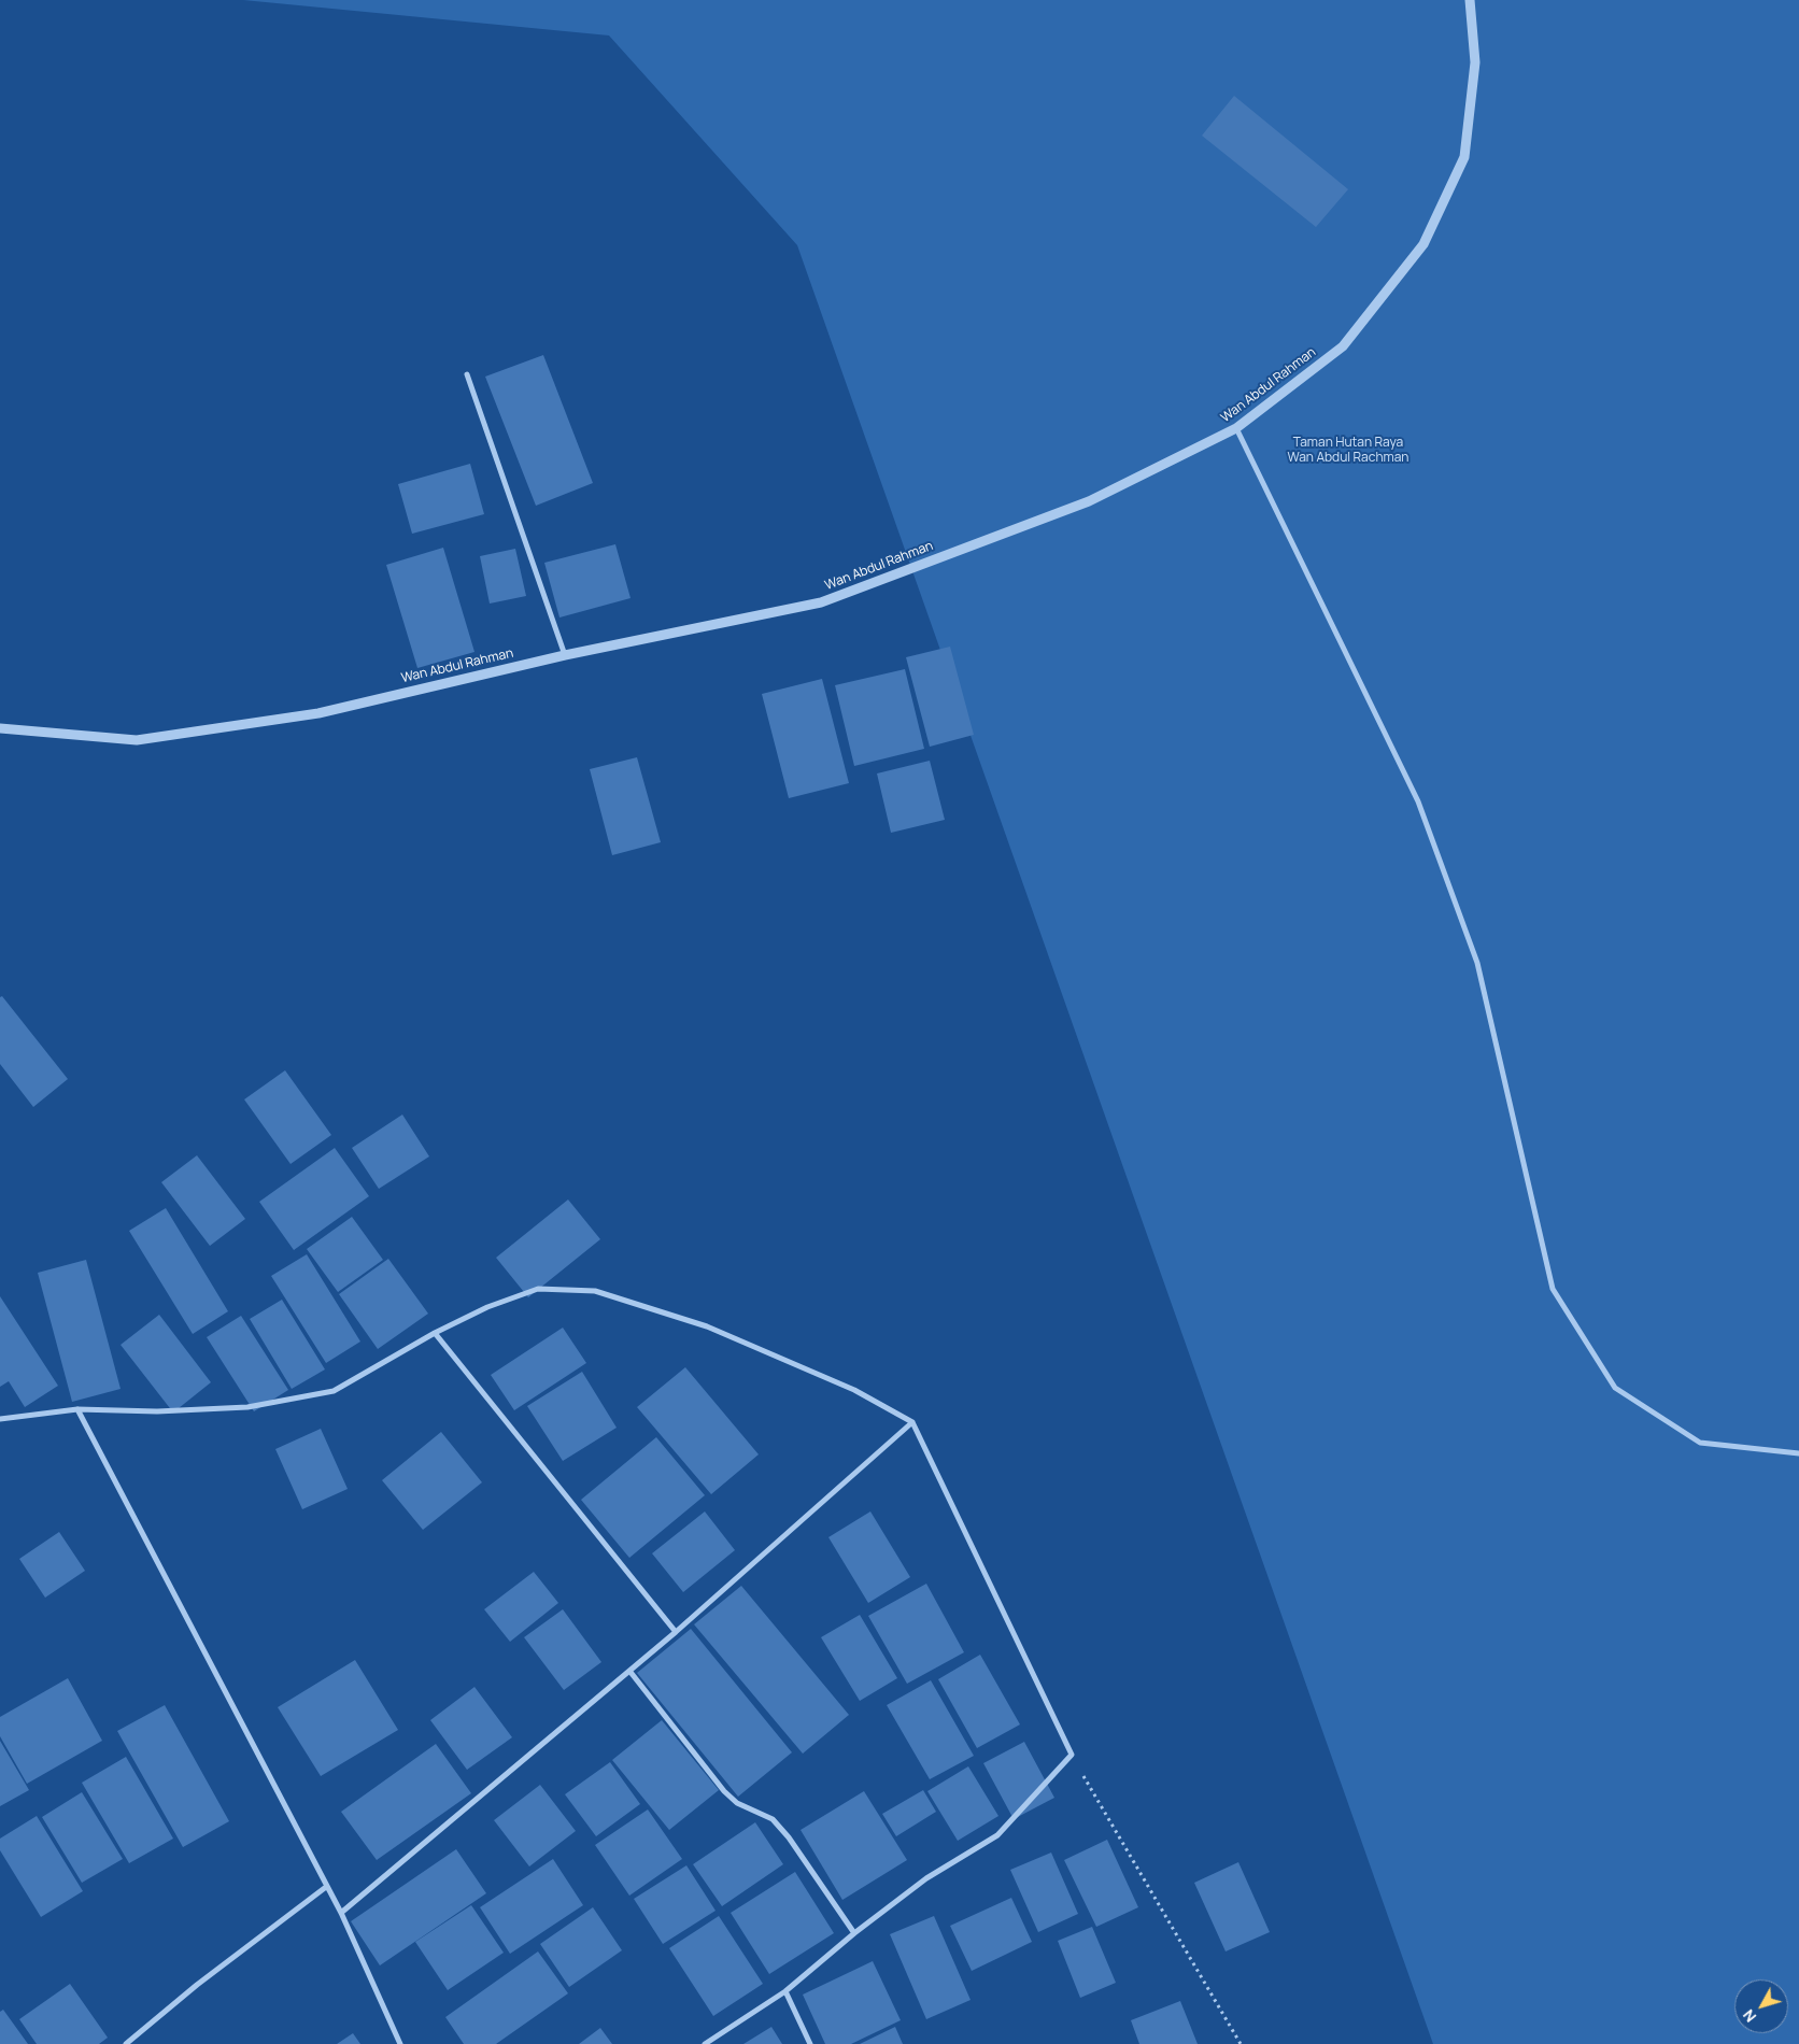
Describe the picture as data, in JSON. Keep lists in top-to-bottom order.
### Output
{
  "streets": {
    "street": ["Wan Abdul Rahman"]
  },
  "parks": ["Taman Hutan Raya Wan Abdul Rachman"],
  "north": "bottom left"
}
